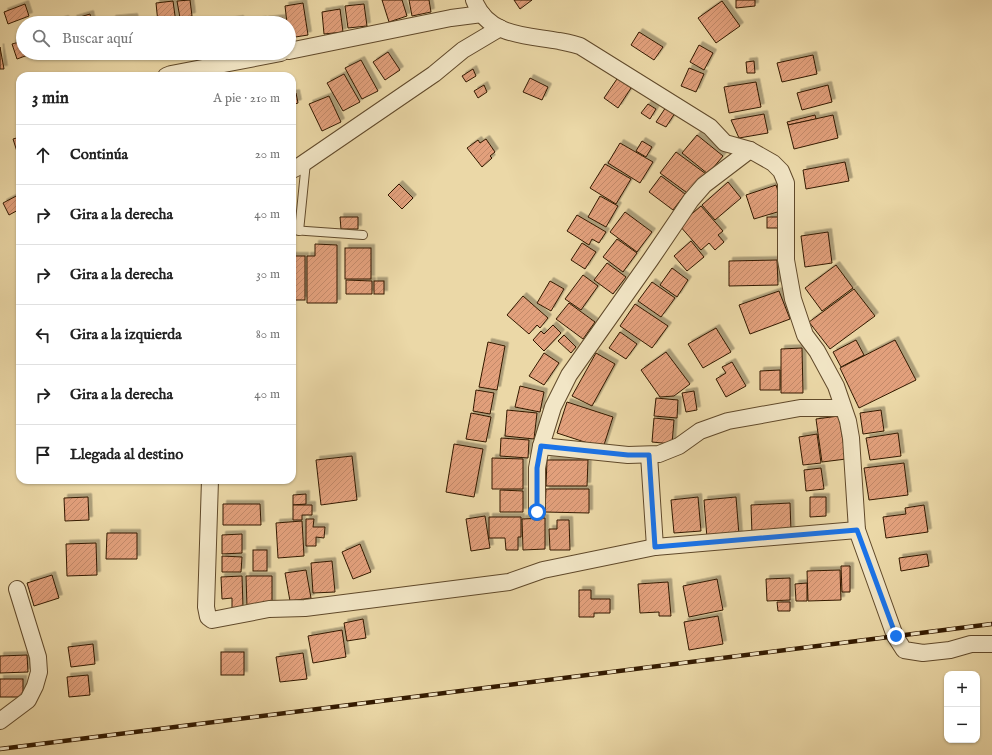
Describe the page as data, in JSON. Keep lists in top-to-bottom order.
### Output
{
  "page": {
    "search": "Buscar aquí",
    "heading": ["3 min", "A pie · 210 m"],
    "list": [
      ["Continúa", "20 m"],
      ["Gira a la derecha", "40 m"],
      ["Gira a la derecha", "30 m"],
      ["Gira a la izquierda", "80 m"],
      ["Gira a la derecha", "40 m"],
      "Llegada al destino"
    ],
    "map_buttons": ["+", "−"]
  }
}
